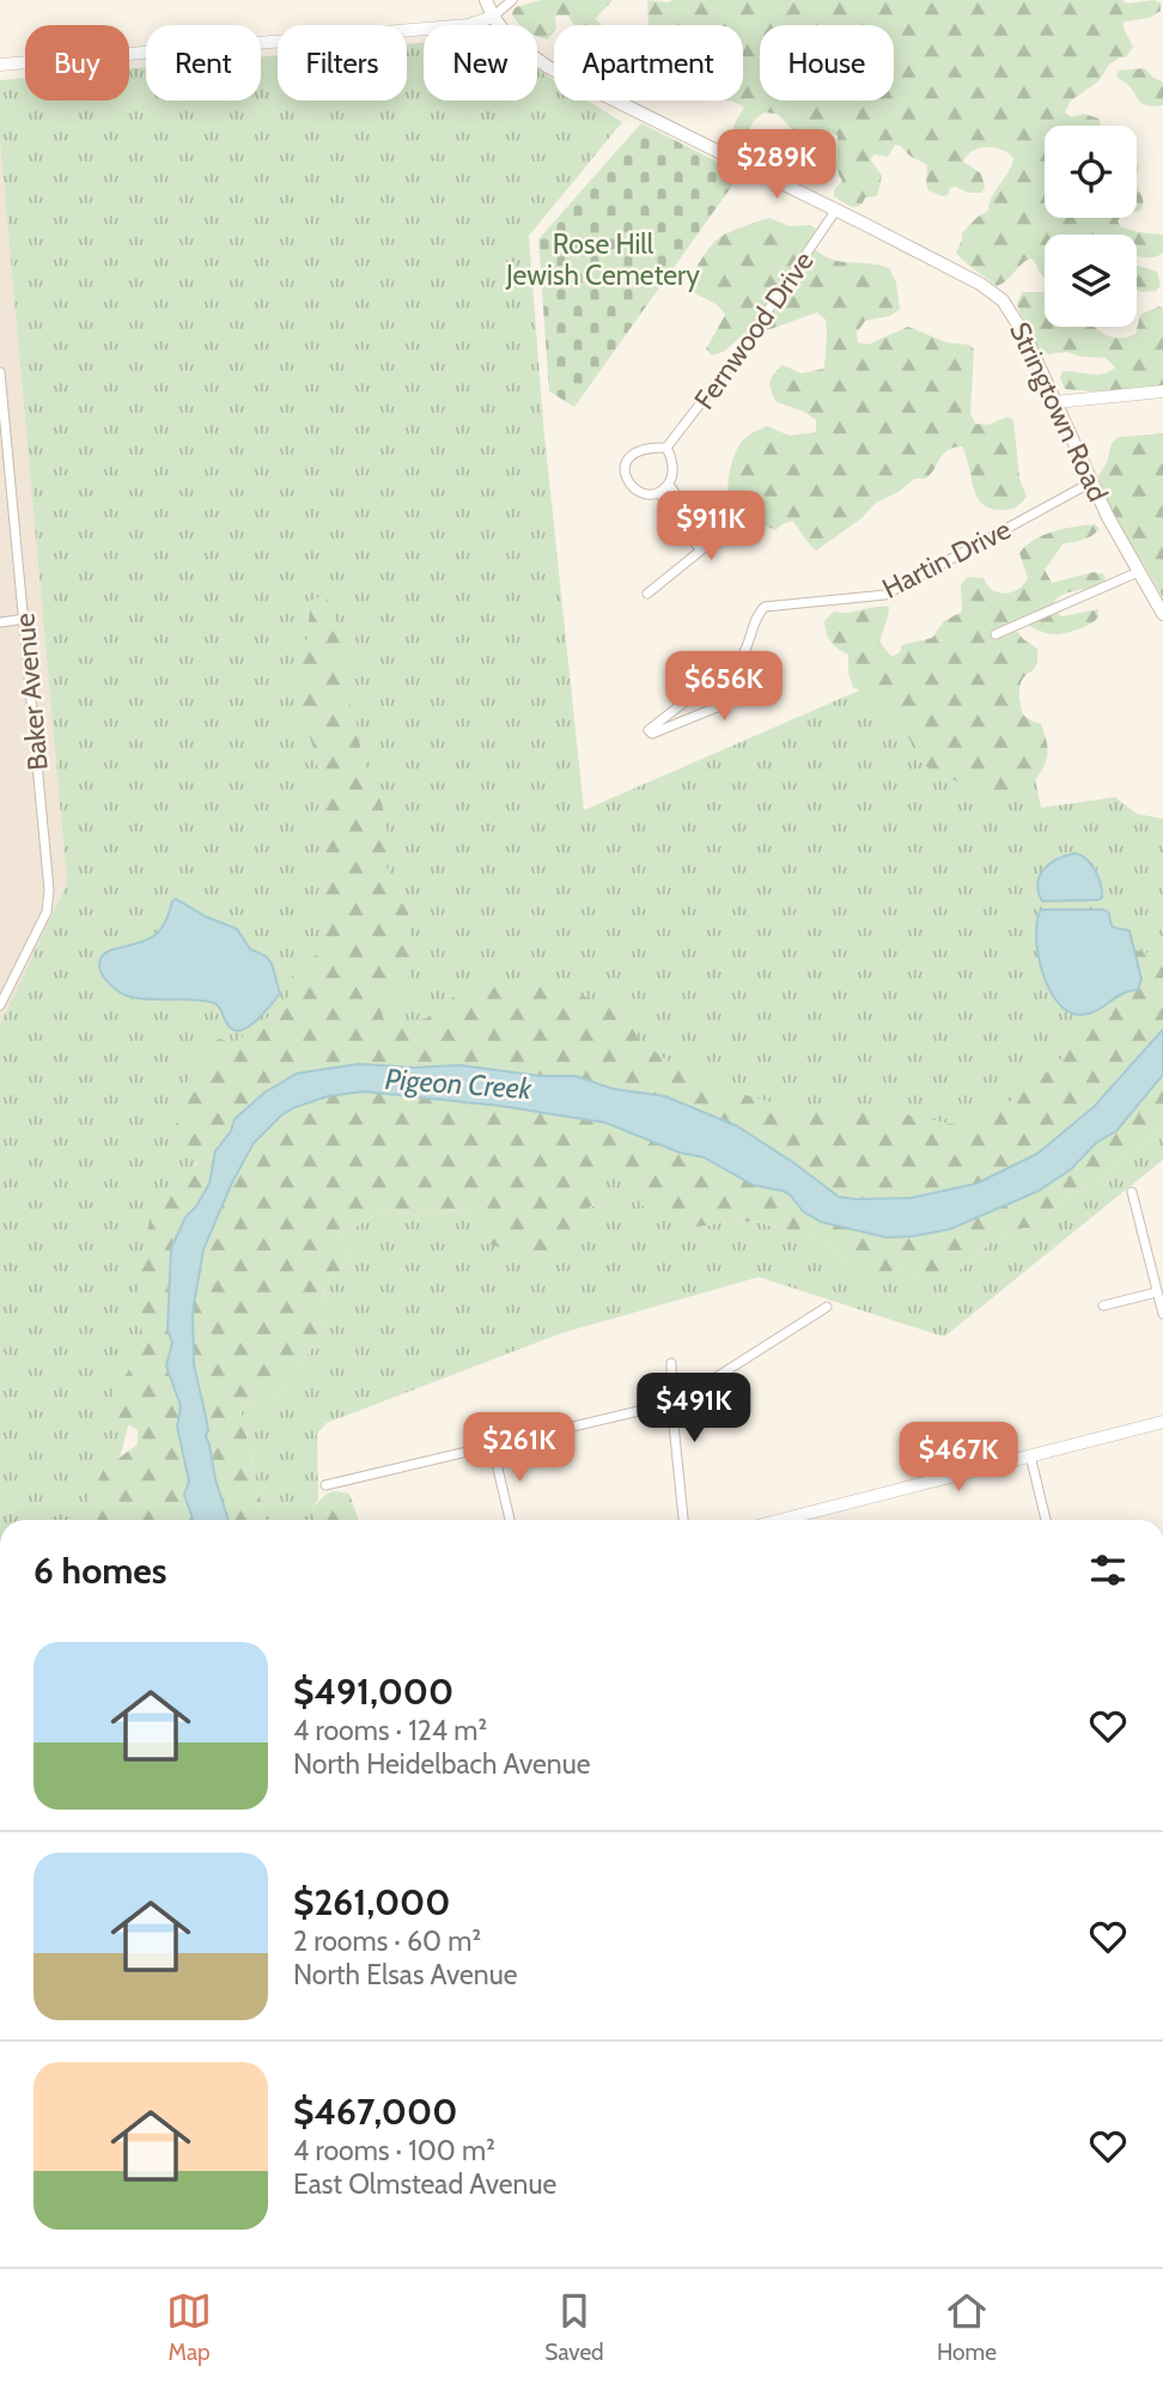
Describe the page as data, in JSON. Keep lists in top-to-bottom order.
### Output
{
  "streets": {
    "main road": ["Stringtown Road"],
    "street": ["Fernwood Drive", "Hartin Drive", "Baker Avenue"]
  },
  "crossings": [
    ["Fernwood Drive", "Stringtown Road"],
    ["Stringtown Road", "Hartin Drive"]
  ],
  "water": ["Pigeon Creek"],
  "parks": ["Rose Hill Jewish Cemetery"],
  "page": {
    "chip": [
      "Buy",
      "Rent",
      "Filters",
      "New",
      "Apartment",
      "House"
    ],
    "price": [
      "$289K",
      "$911K",
      "$656K",
      "$491K",
      "$261K",
      "$467K"
    ],
    "heading": "6 homes",
    "list": [
      {
        "name": "$491,000",
        "note": "4 rooms · 124 m² · North Heidelbach Avenue"
      },
      {
        "name": "$261,000",
        "note": "2 rooms · 60 m² · North Elsas Avenue"
      },
      {
        "name": "$467,000",
        "note": "4 rooms · 100 m² · East Olmstead Avenue"
      }
    ],
    "tabs": ["Map", "Saved", "Home"]
  }
}
